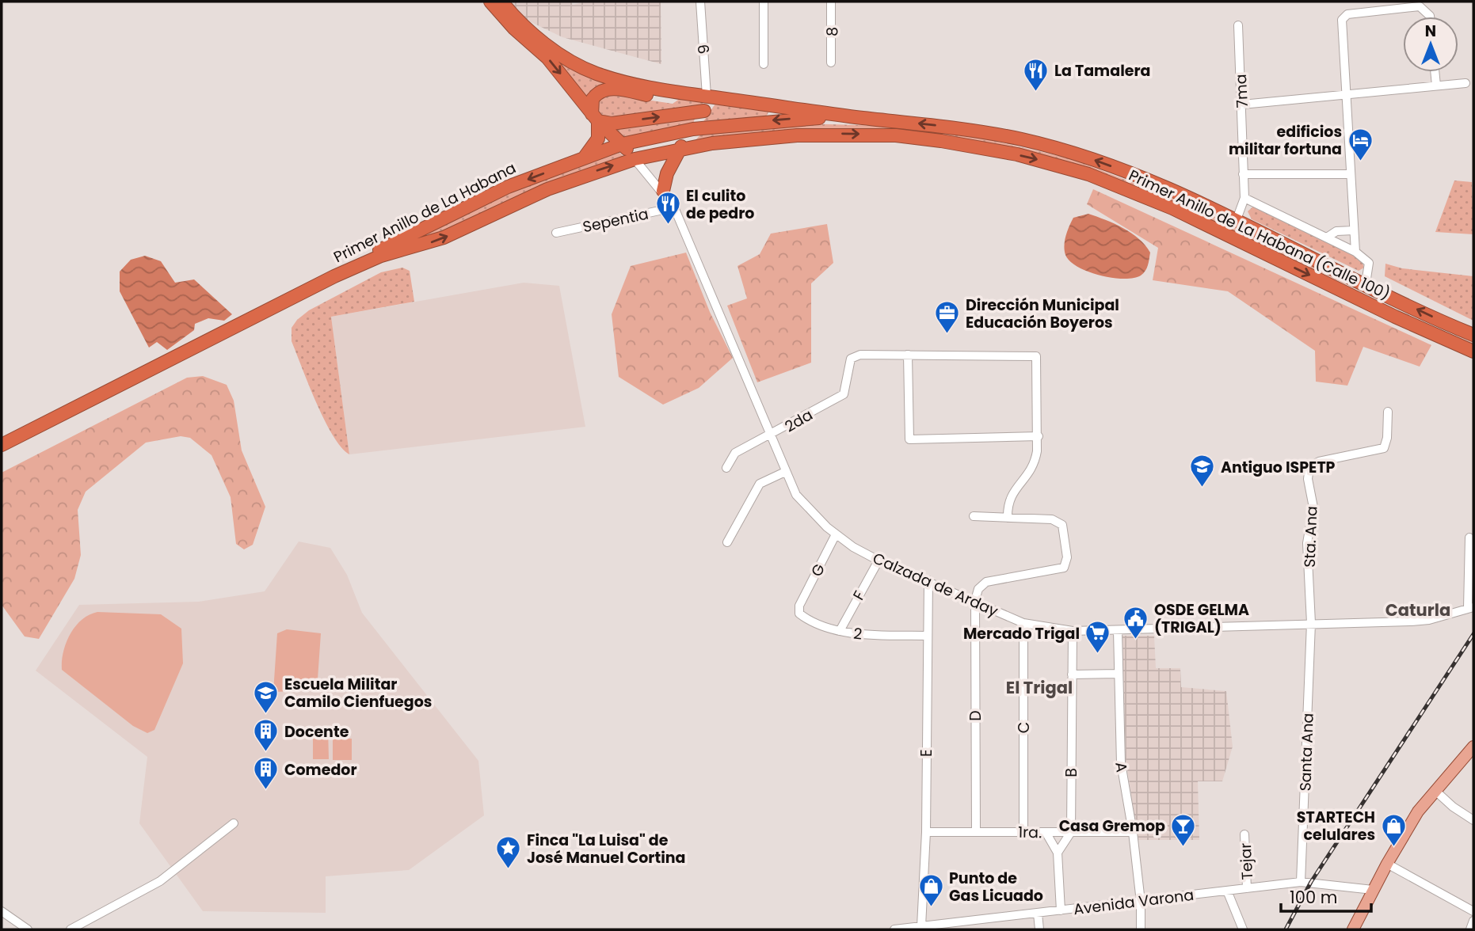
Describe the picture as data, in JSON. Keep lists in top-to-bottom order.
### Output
{
  "streets": {
    "highway": ["Primer Anillo de La Habana", "Primer Anillo de La Habana (Calle 100)"],
    "street": [
      "8",
      "6",
      "7ma",
      "Sepentia",
      "2da",
      "Sta. Ana",
      "G",
      "Calzada de Arday",
      "F",
      "2",
      "D",
      "C",
      "Santa Ana",
      "E",
      "A",
      "B",
      "1ra.",
      "Tejar",
      "Avenida Varona"
    ]
  },
  "crossings": [
    ["7ma", "Primer Anillo de La Habana (Calle 100)"],
    ["Primer Anillo de La Habana", "Primer Anillo de La Habana (Calle 100)"],
    ["Primer Anillo de La Habana", "Calzada de Arday"],
    ["Sepentia", "Calzada de Arday"],
    ["2da", "Calzada de Arday"],
    ["Sta. Ana", "Calzada de Arday"],
    ["Sta. Ana", "Santa Ana"],
    ["G", "Calzada de Arday"],
    ["G", "2"],
    ["Calzada de Arday", "F"],
    ["Calzada de Arday", "D"],
    ["Calzada de Arday", "C"],
    ["Calzada de Arday", "Santa Ana"],
    ["Calzada de Arday", "E"],
    ["Calzada de Arday", "A"],
    ["Calzada de Arday", "B"],
    ["F", "2"],
    ["2", "E"],
    ["D", "1ra."],
    ["C", "1ra."],
    ["Santa Ana", "Avenida Varona"],
    ["E", "1ra."],
    ["E", "Avenida Varona"],
    ["A", "1ra."],
    ["A", "Avenida Varona"],
    ["B", "1ra."],
    ["Tejar", "Avenida Varona"]
  ],
  "districts": ["Caturla", "El Trigal"],
  "places": {
    "restaurant": ["La Tamalera", "El culito de pedro"],
    "hotel": ["edificios militar fortuna"],
    "office": ["Dirección Municipal Educación Boyeros"],
    "school or university": ["Antiguo ISPETP", "Escuela Militar Camilo Cienfuegos"],
    "public building": ["OSDE GELMA (TRIGAL)"],
    "supermarket": ["Mercado Trigal"],
    "building": ["Docente", "Comedor"],
    "bar": ["Casa Gremop"],
    "shop": ["STARTECH celulares", "Punto de Gas Licuado"],
    "place": ["Finca \"La Luisa\" de José Manuel Cortina"]
  },
  "scale_bar": "100 m",
  "north": "top"
}
